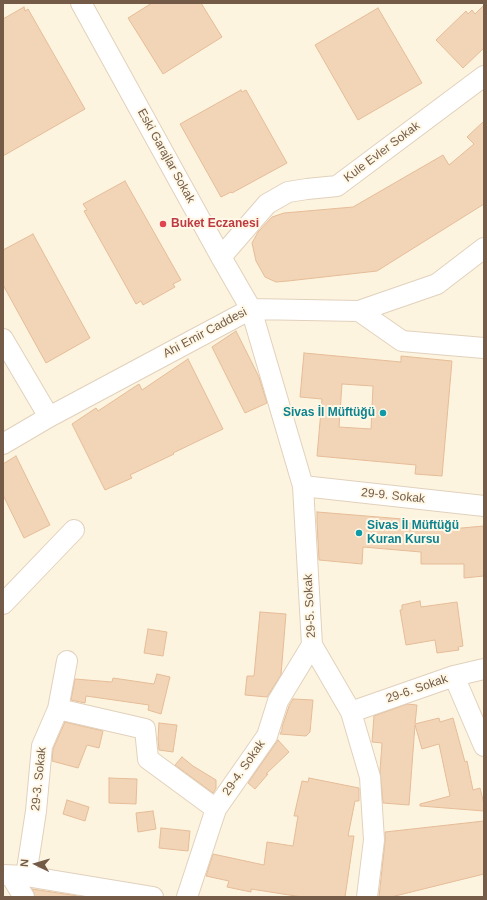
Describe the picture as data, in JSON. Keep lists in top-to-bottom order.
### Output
{
  "streets": {
    "street": [
      "Kule Evler Sokak",
      "Eski Garajlar Sokak",
      "Ahi Emir Caddesi",
      "29-9. Sokak",
      "29-5. Sokak",
      "29-6. Sokak",
      "29-4. Sokak",
      "29-3. Sokak"
    ]
  },
  "crossings": [
    ["Kule Evler Sokak", "Eski Garajlar Sokak"],
    ["Eski Garajlar Sokak", "Ahi Emir Caddesi"],
    ["Eski Garajlar Sokak", "29-5. Sokak"],
    ["Ahi Emir Caddesi", "29-5. Sokak"],
    ["29-9. Sokak", "29-5. Sokak"],
    ["29-5. Sokak", "29-6. Sokak"],
    ["29-5. Sokak", "29-4. Sokak"]
  ],
  "places": ["Buket Eczanesi", "Sivas İl Müftüğü", "Sivas İl Müftüğü Kuran Kursu"],
  "north": "left"
}
